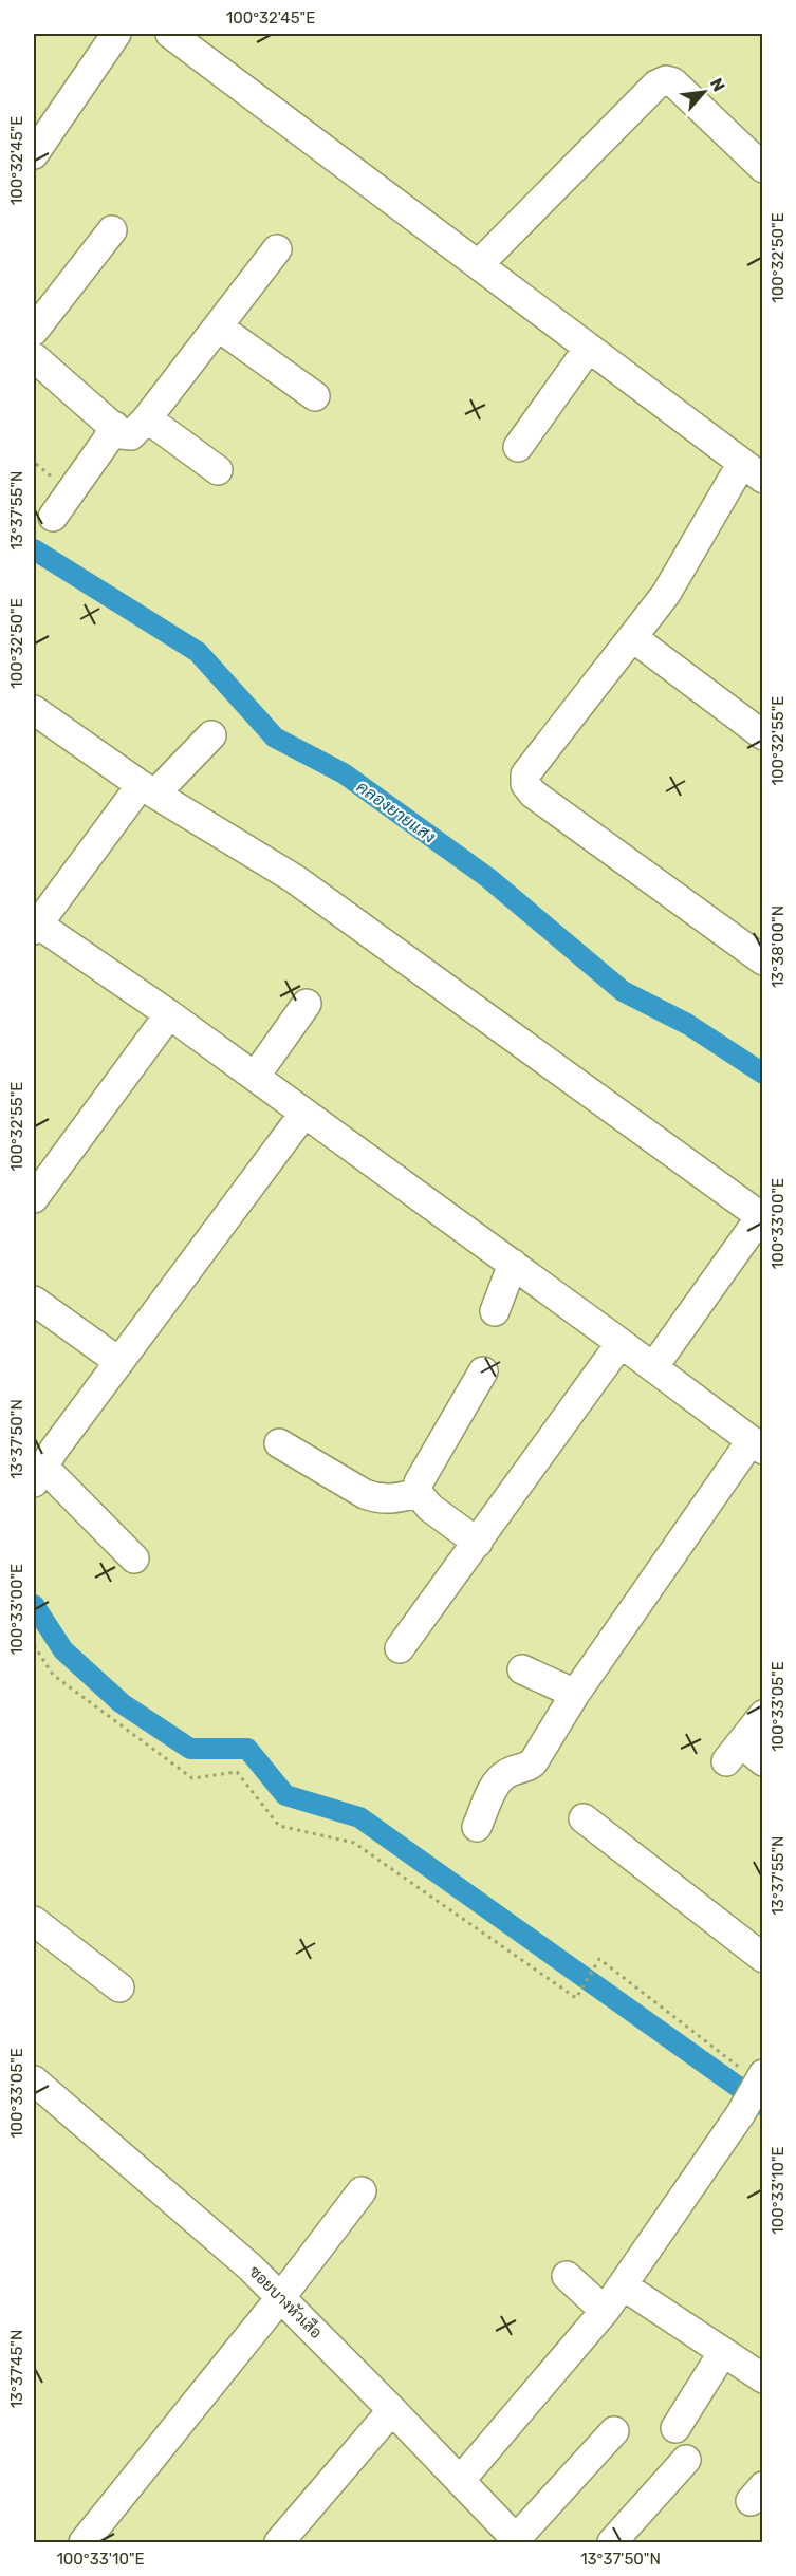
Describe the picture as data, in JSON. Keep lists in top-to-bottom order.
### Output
{
  "streets": {
    "street": ["ซอยบางหัวเสือ"]
  },
  "water": ["คลองยายแสง"],
  "north": "top right",
  "coordinates": [
    "100°32'45\"E",
    "100°32'50\"E",
    "13°37'55\"N",
    "100°32'55\"E",
    "13°38'00\"N",
    "100°33'00\"E",
    "13°37'50\"N",
    "100°33'05\"E",
    "100°33'10\"E",
    "13°37'45\"N"
  ]
}
